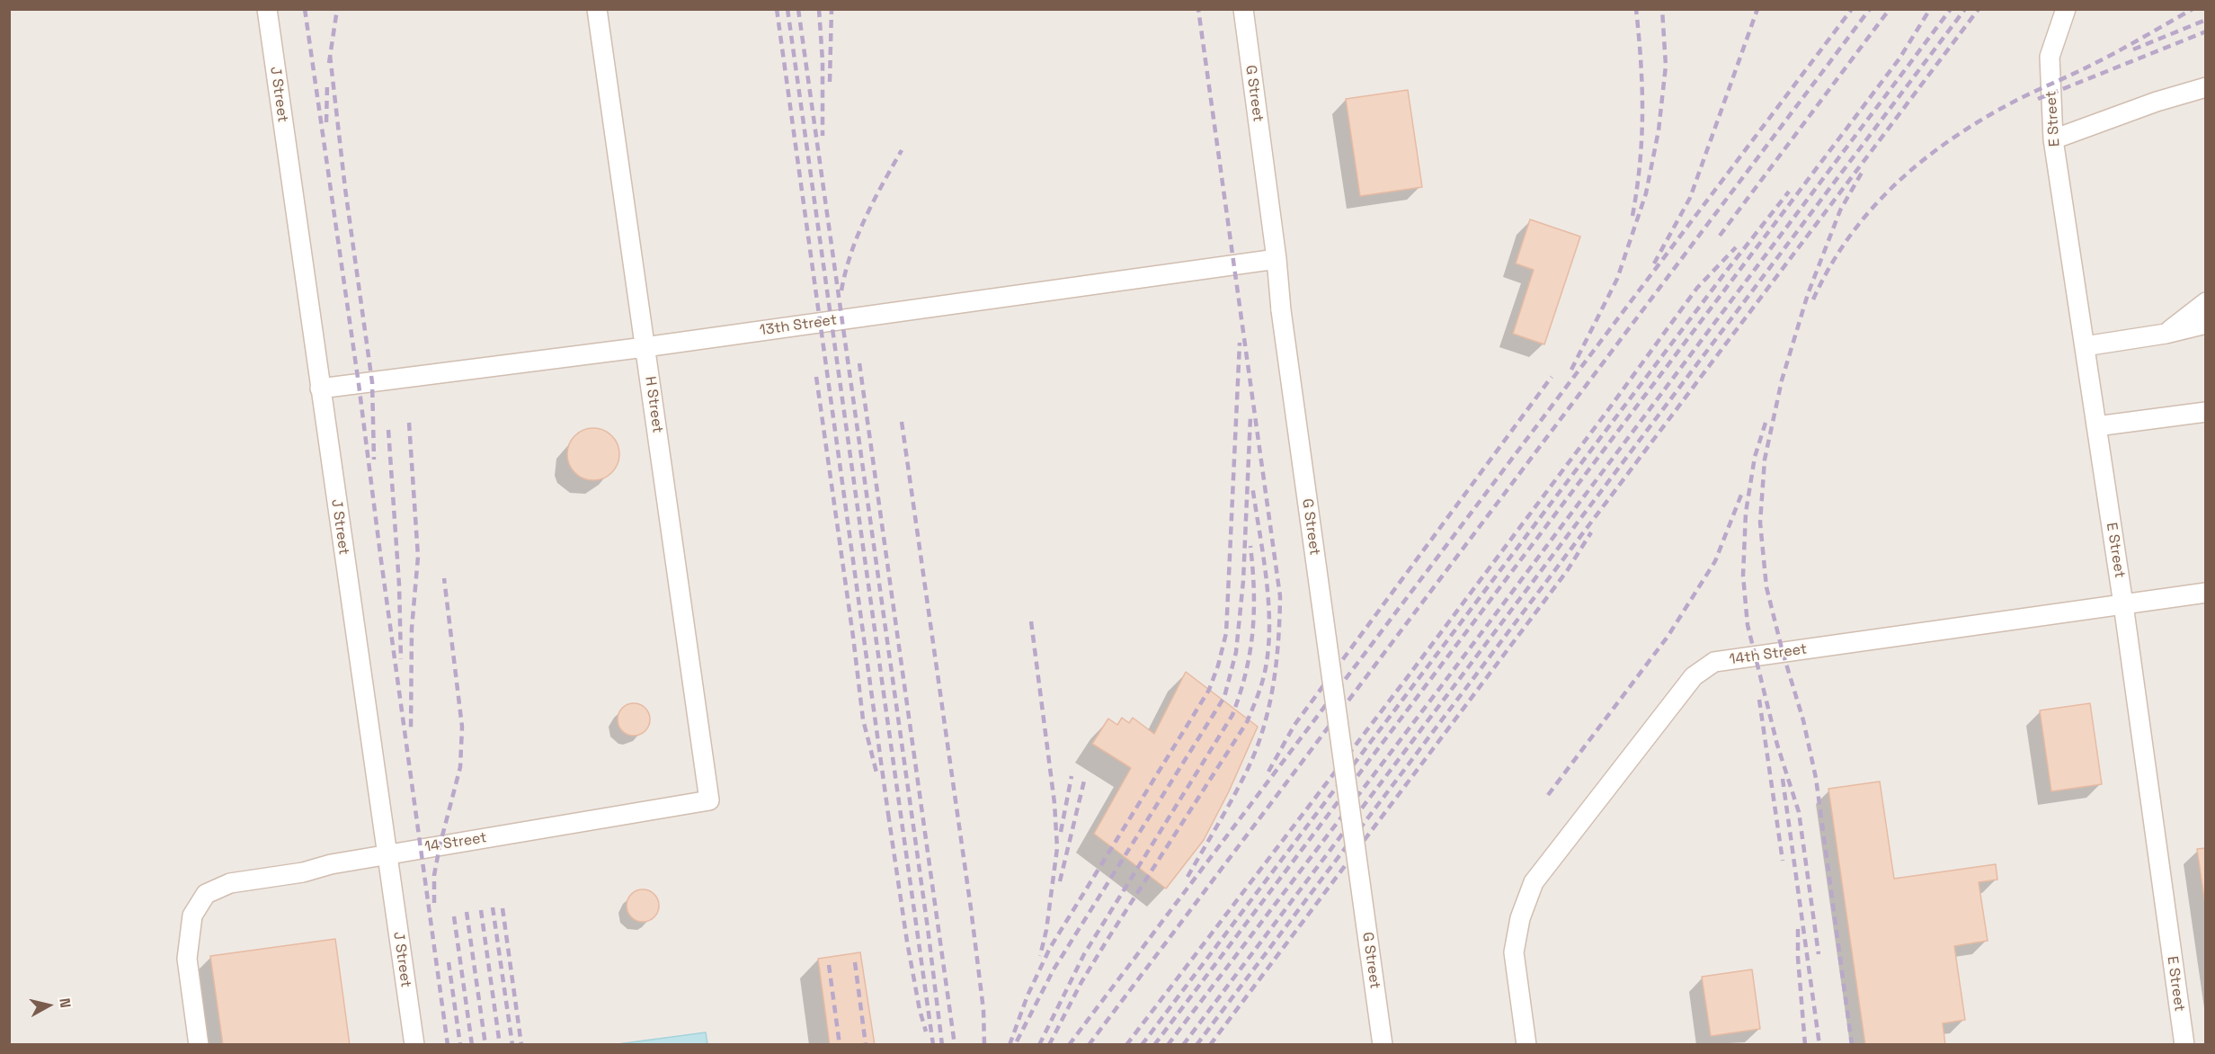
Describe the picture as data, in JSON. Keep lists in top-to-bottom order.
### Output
{
  "streets": {
    "lane": [
      "G Street",
      "J Street",
      "E Street",
      "13th Street",
      "H Street",
      "14th Street",
      "14 Street"
    ]
  },
  "crossings": [
    ["G Street", "13th Street"],
    ["J Street", "13th Street"],
    ["J Street", "14 Street"],
    ["E Street", "14th Street"],
    ["13th Street", "H Street"],
    ["H Street", "14 Street"]
  ],
  "north": "right"
}
